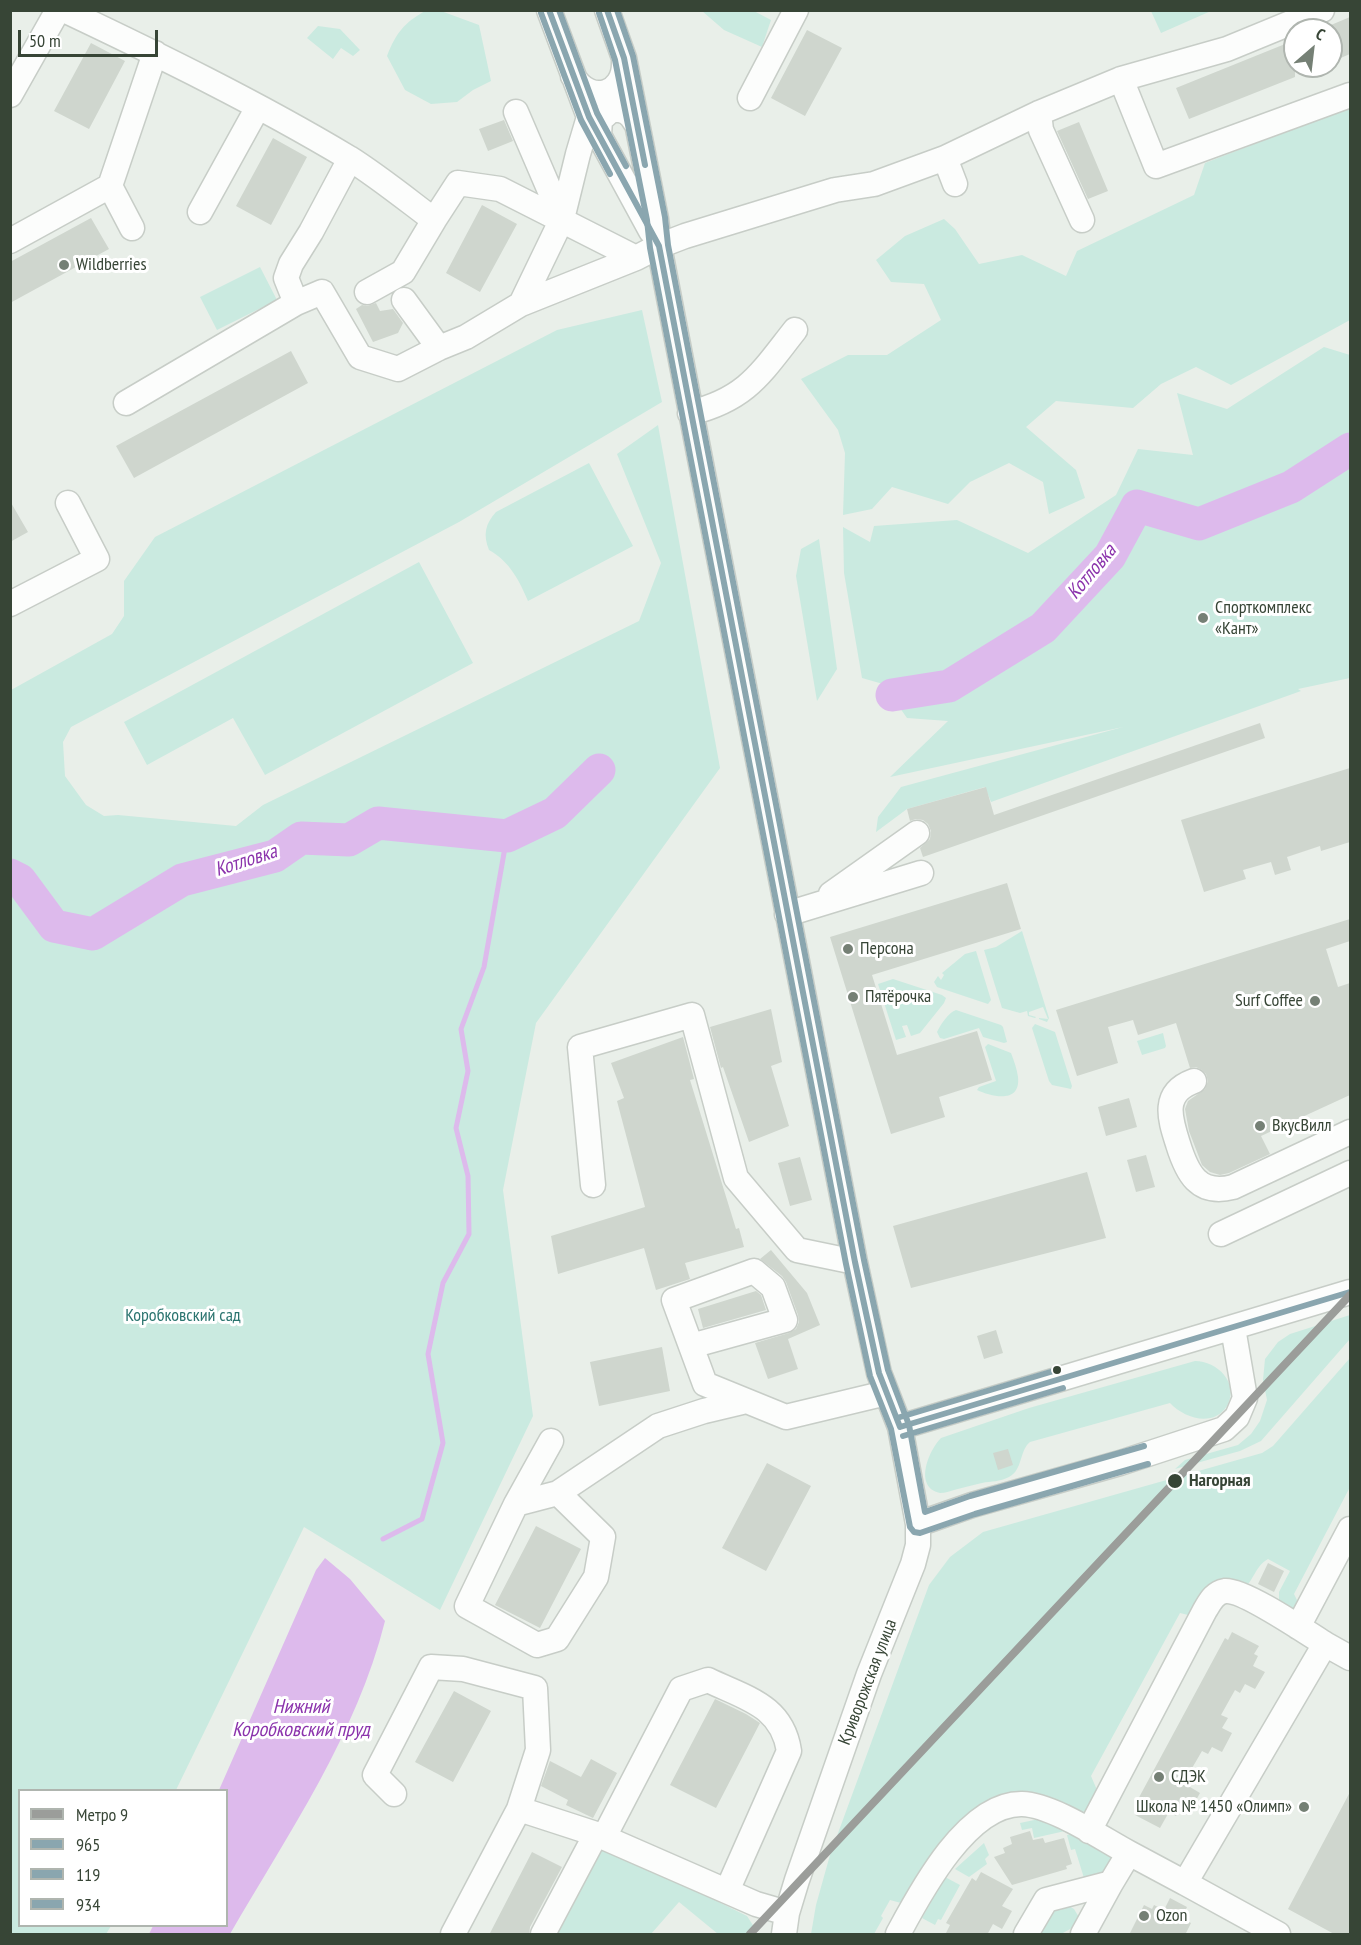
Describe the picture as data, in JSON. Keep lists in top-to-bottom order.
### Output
{
  "streets": {
    "street": ["Криворожская улица"]
  },
  "water": ["Котловка", "Нижний Коробковский пруд"],
  "parks": ["Коробковский сад"],
  "places": [
    "Wildberries",
    "Спорткомплекс «Кант»",
    "Персона",
    "Пятёрочка",
    "Surf Coffee",
    "ВкусВилл",
    "Нагорная",
    "СДЭК",
    "Школа № 1450 «Олимп»",
    "Ozon"
  ],
  "lines": [
    "transit line 965",
    "transit line 934",
    "transit line 119",
    "metro line 9"
  ],
  "legend": [
    "Метро 9",
    "965",
    "119",
    "934"
  ],
  "scale_bar": "50 m",
  "north": "top right"
}
